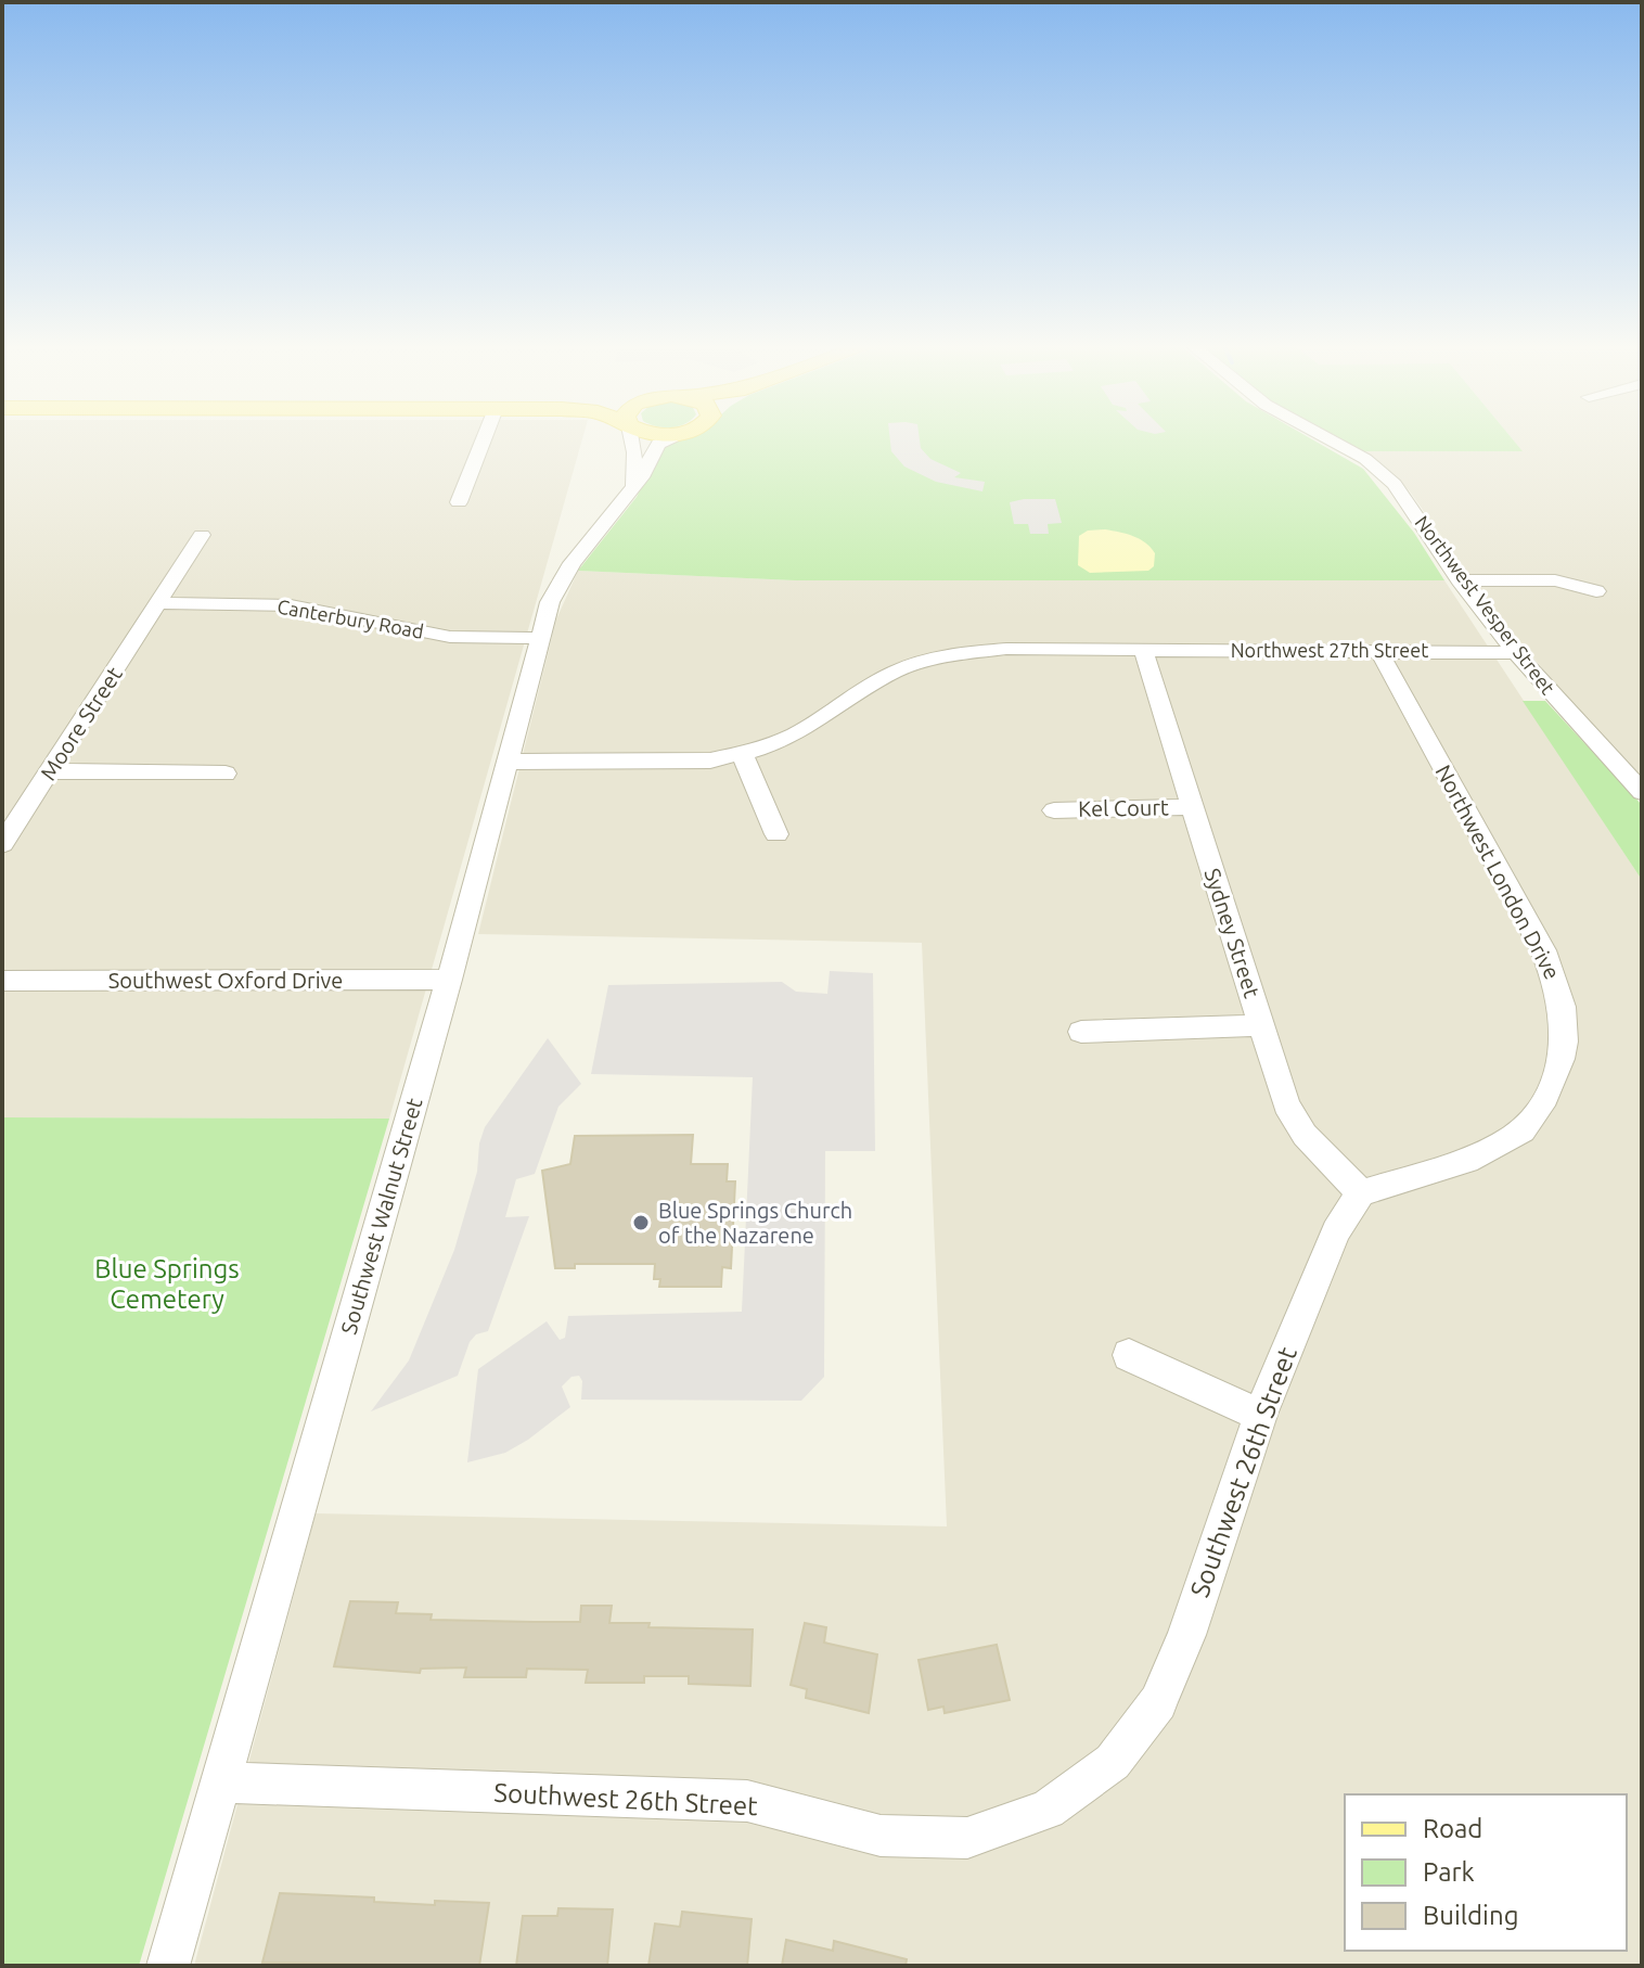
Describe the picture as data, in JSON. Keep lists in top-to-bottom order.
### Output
{
  "streets": {
    "street": [
      "Northwest Vesper Street",
      "Canterbury Road",
      "Northwest 27th Street",
      "Moore Street",
      "Kel Court",
      "Northwest London Drive",
      "Sydney Street",
      "Southwest Oxford Drive",
      "Southwest Walnut Street",
      "Southwest 26th Street"
    ]
  },
  "crossings": [
    ["Northwest Vesper Street", "Northwest 27th Street"],
    ["Canterbury Road", "Moore Street"],
    ["Canterbury Road", "Southwest Walnut Street"],
    ["Northwest 27th Street", "Northwest London Drive"],
    ["Northwest 27th Street", "Sydney Street"],
    ["Northwest 27th Street", "Southwest Walnut Street"],
    ["Kel Court", "Sydney Street"],
    ["Northwest London Drive", "Sydney Street"],
    ["Northwest London Drive", "Southwest 26th Street"],
    ["Sydney Street", "Southwest 26th Street"],
    ["Southwest Oxford Drive", "Southwest Walnut Street"],
    ["Southwest Walnut Street", "Southwest 26th Street"]
  ],
  "parks": ["Blue Springs Cemetery"],
  "places": ["Blue Springs Church of the Nazarene"],
  "legend": ["Road", "Park", "Building"]
}
